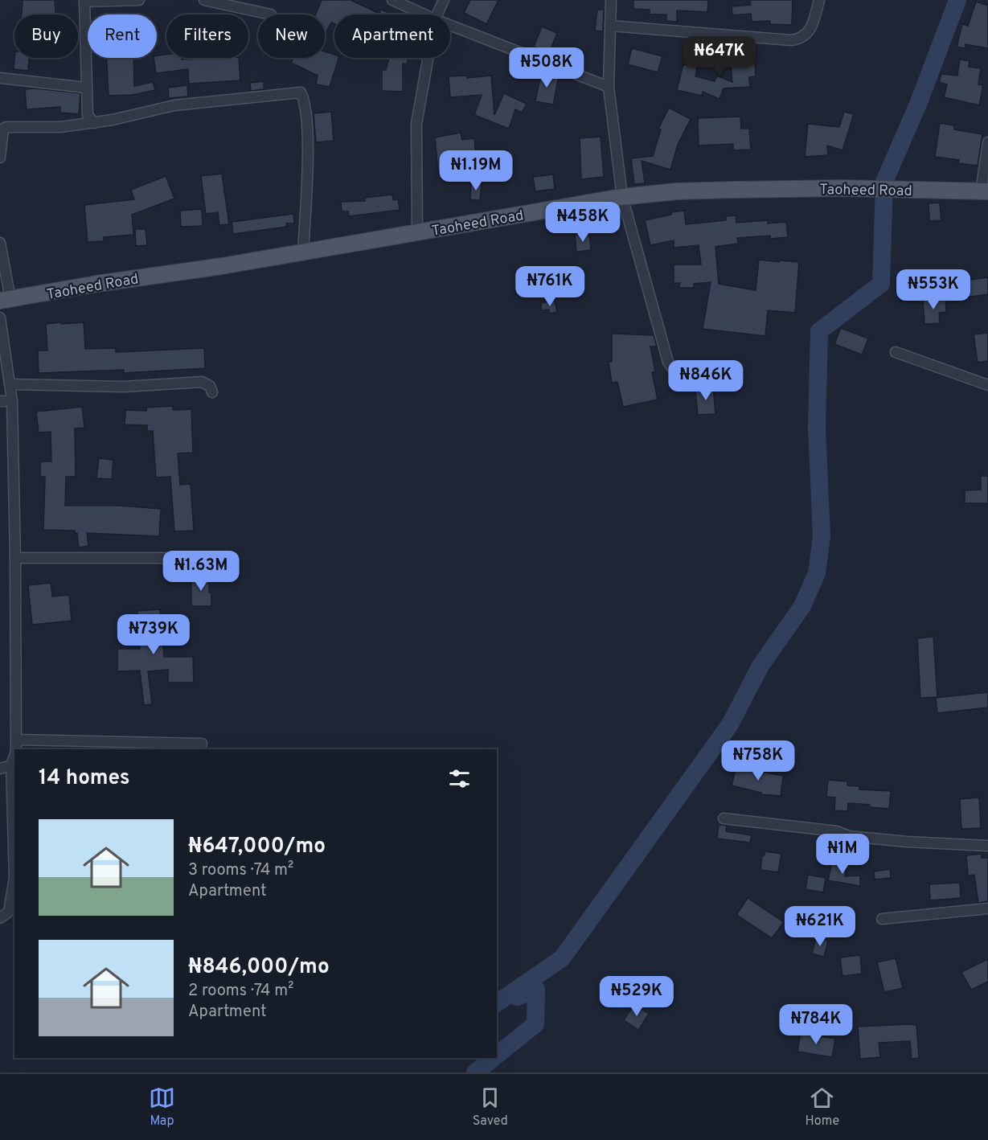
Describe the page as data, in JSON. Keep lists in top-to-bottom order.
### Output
{
  "streets": {
    "main road": ["Taoheed Road"]
  },
  "page": {
    "chip": [
      "Buy",
      "Rent",
      "Filters",
      "New",
      "Apartment"
    ],
    "price": [
      "₦647K",
      "₦508K",
      "₦1.19M",
      "₦458K",
      "₦761K",
      "₦553K",
      "₦846K",
      "₦1.63M",
      "₦739K",
      "₦758K",
      "₦1M",
      "₦621K",
      "₦529K",
      "₦784K"
    ],
    "heading": "14 homes",
    "list": [
      {
        "name": "₦647,000/mo",
        "note": "3 rooms · 74 m² · Apartment"
      },
      {
        "name": "₦846,000/mo",
        "note": "2 rooms · 74 m² · Apartment"
      }
    ],
    "tabs": ["Map", "Saved", "Home"]
  }
}
